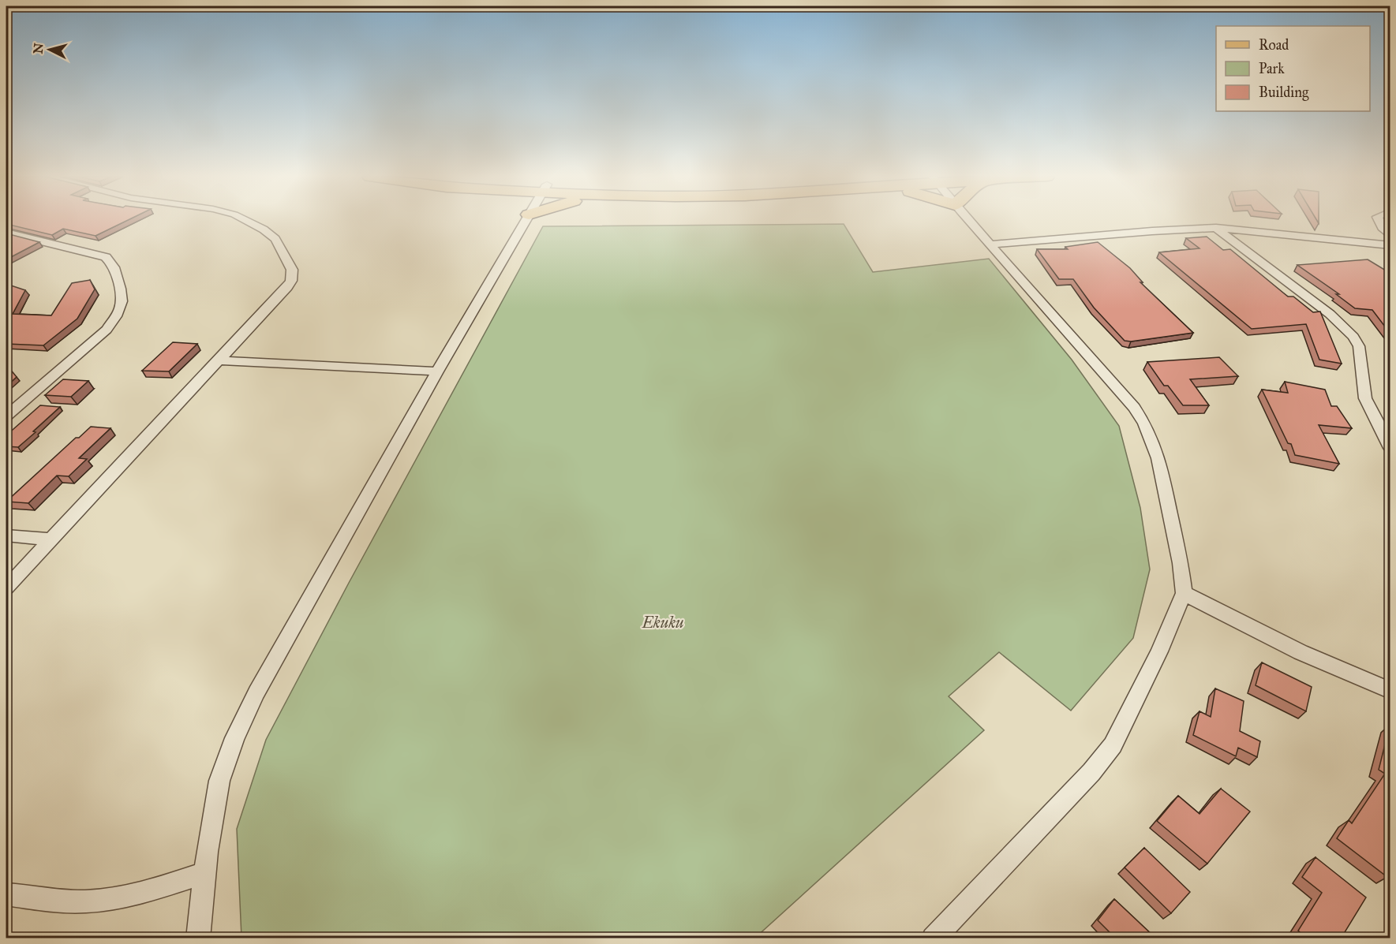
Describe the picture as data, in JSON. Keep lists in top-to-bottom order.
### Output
{
  "parks": ["Ekuku"],
  "legend": ["Road", "Park", "Building"],
  "north": "left"
}
